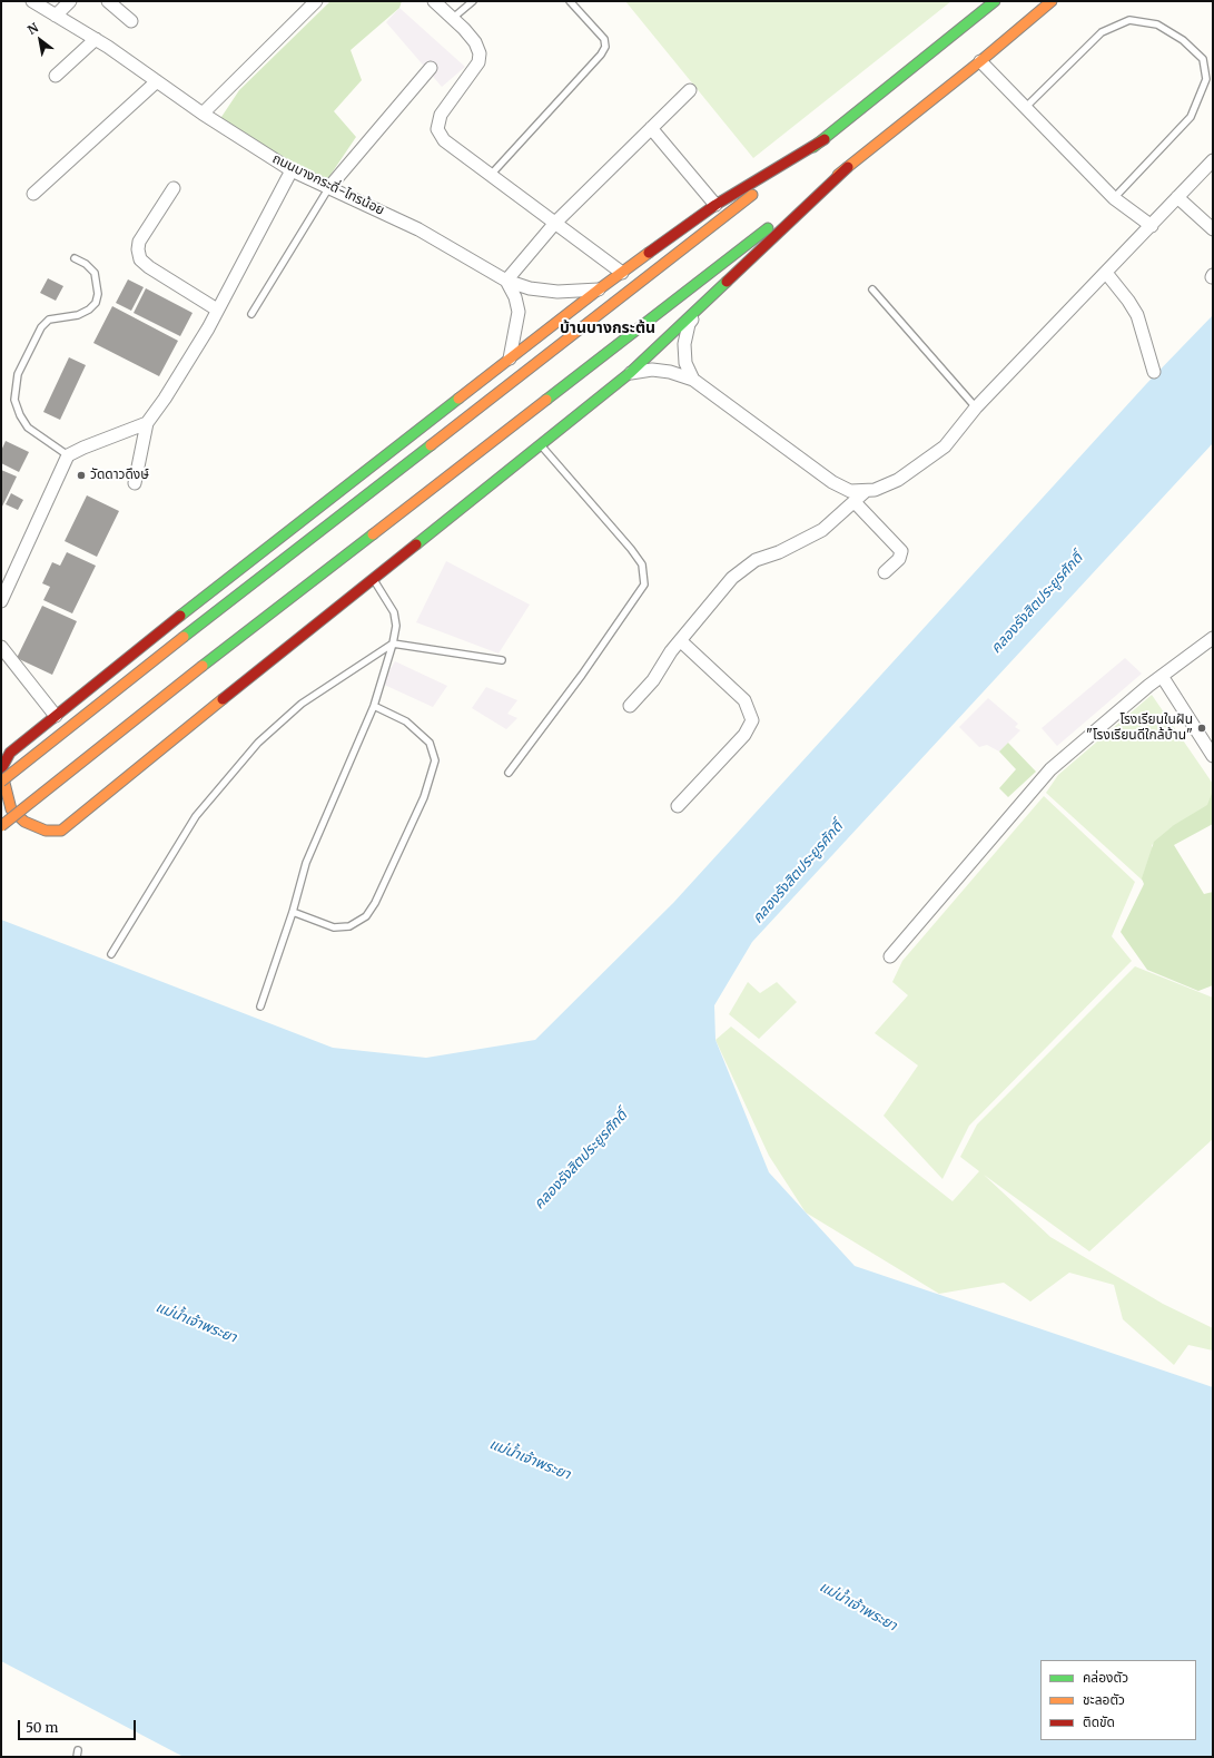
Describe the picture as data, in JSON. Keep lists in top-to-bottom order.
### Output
{
  "streets": {
    "street": ["ถนนบางกระดี่-ไทรน้อย"]
  },
  "districts": ["บ้านบางกระต้น"],
  "water": ["คลองรังสิตประยูรศักดิ์", "แม่น้ำเจ้าพระยา"],
  "places": ["วัดดาวดึงษ์", "โรงเรียนในฝัน \"โรงเรียนดีใกล้บ้าน\""],
  "legend": ["คล่องตัว", "ชะลอตัว", "ติดขัด"],
  "scale_bar": "50 m",
  "north": "top left"
}
